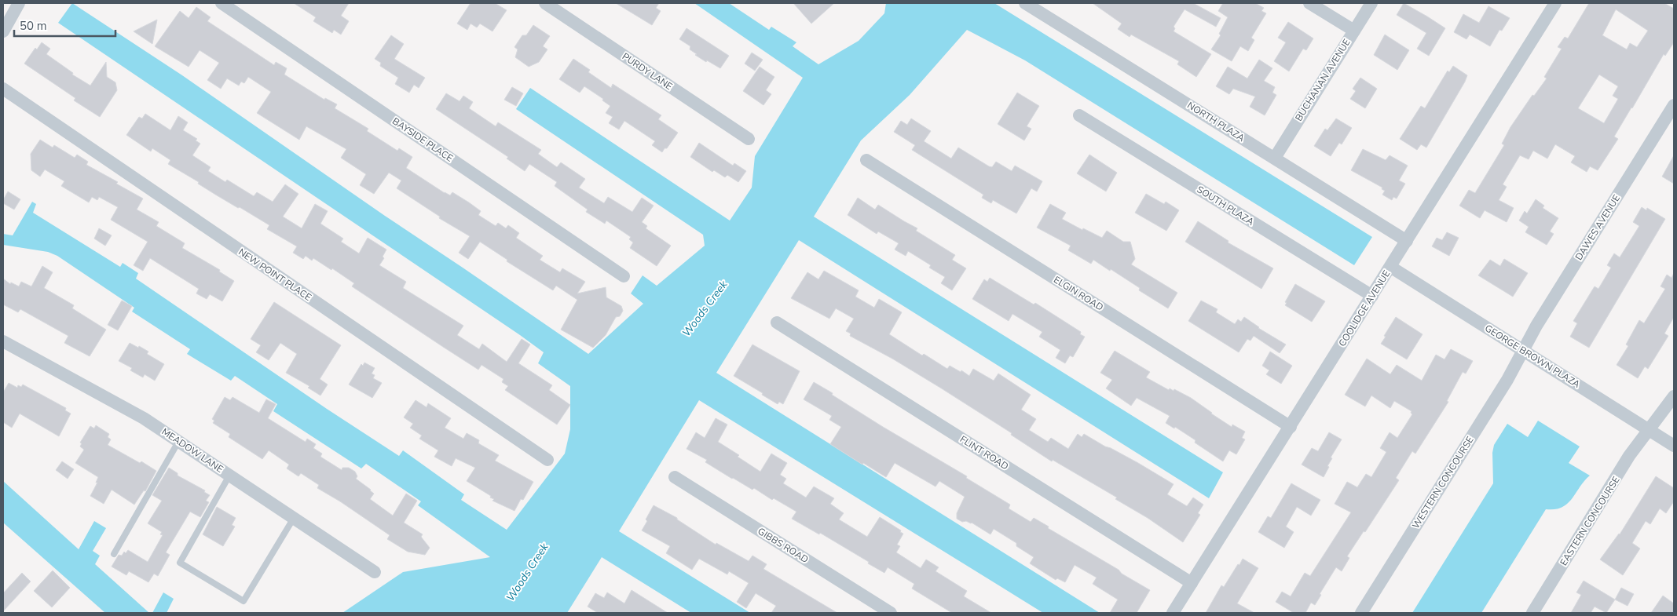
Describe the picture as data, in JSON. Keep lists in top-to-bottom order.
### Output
{
  "streets": {
    "street": [
      "PURDY LANE",
      "BUCHANAN AVENUE",
      "NORTH PLAZA",
      "BAYSIDE PLACE",
      "SOUTH PLAZA",
      "DAWES AVENUE",
      "NEW POINT PLACE",
      "ELGIN ROAD",
      "COOLIDGE AVENUE",
      "GEORGE BROWN PLAZA",
      "MEADOW LANE",
      "FLINT ROAD",
      "WESTERN CONCOURSE",
      "EASTERN CONCOURSE",
      "GIBBS ROAD"
    ]
  },
  "crossings": [
    ["BUCHANAN AVENUE", "NORTH PLAZA"],
    ["NORTH PLAZA", "COOLIDGE AVENUE"],
    ["SOUTH PLAZA", "COOLIDGE AVENUE"],
    ["DAWES AVENUE", "GEORGE BROWN PLAZA"],
    ["DAWES AVENUE", "WESTERN CONCOURSE"],
    ["ELGIN ROAD", "COOLIDGE AVENUE"],
    ["COOLIDGE AVENUE", "GEORGE BROWN PLAZA"],
    ["COOLIDGE AVENUE", "FLINT ROAD"],
    ["GEORGE BROWN PLAZA", "WESTERN CONCOURSE"],
    ["GEORGE BROWN PLAZA", "EASTERN CONCOURSE"]
  ],
  "water": ["Woods Creek"],
  "scale_bar": "50 m"
}
